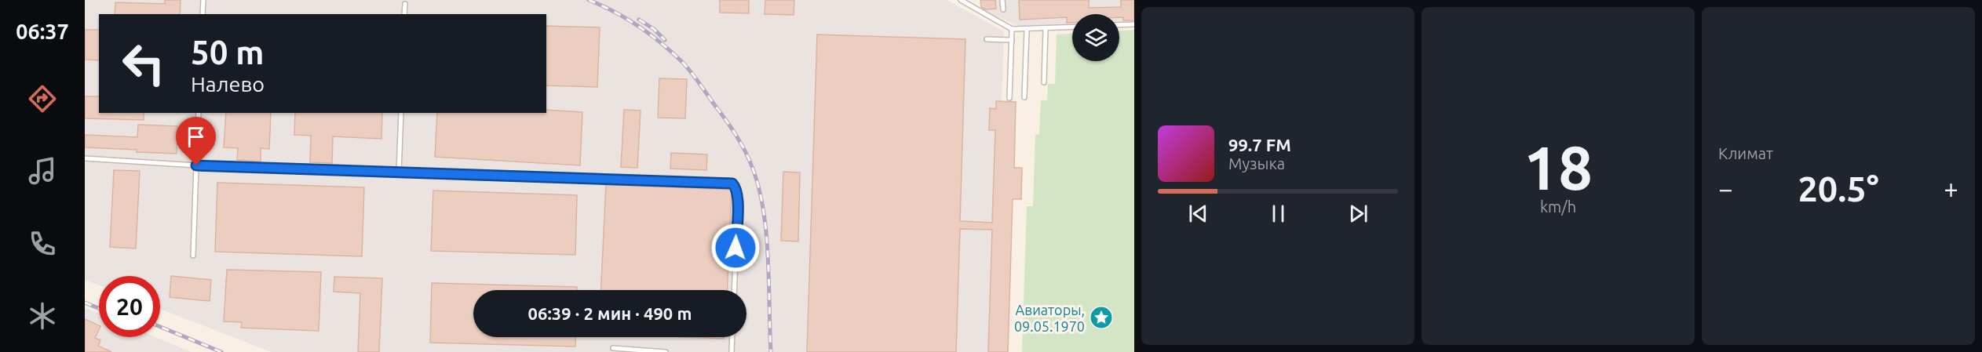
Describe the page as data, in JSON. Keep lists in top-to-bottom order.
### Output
{
  "places": {
    "place": ["Авиаторы, 09.05.1970"]
  },
  "page": {
    "tabs": "06:37",
    "tile": [
      ["18", "km/h"],
      "Климат"
    ],
    "turn": ["50 m", "Налево"],
    "song": ["99.7 FM", "Музыка"],
    "heat": ["−", "20.5°", "+"],
    "limit": "20",
    "trip": "06:39 · 2 мин · 490 m"
  }
}
